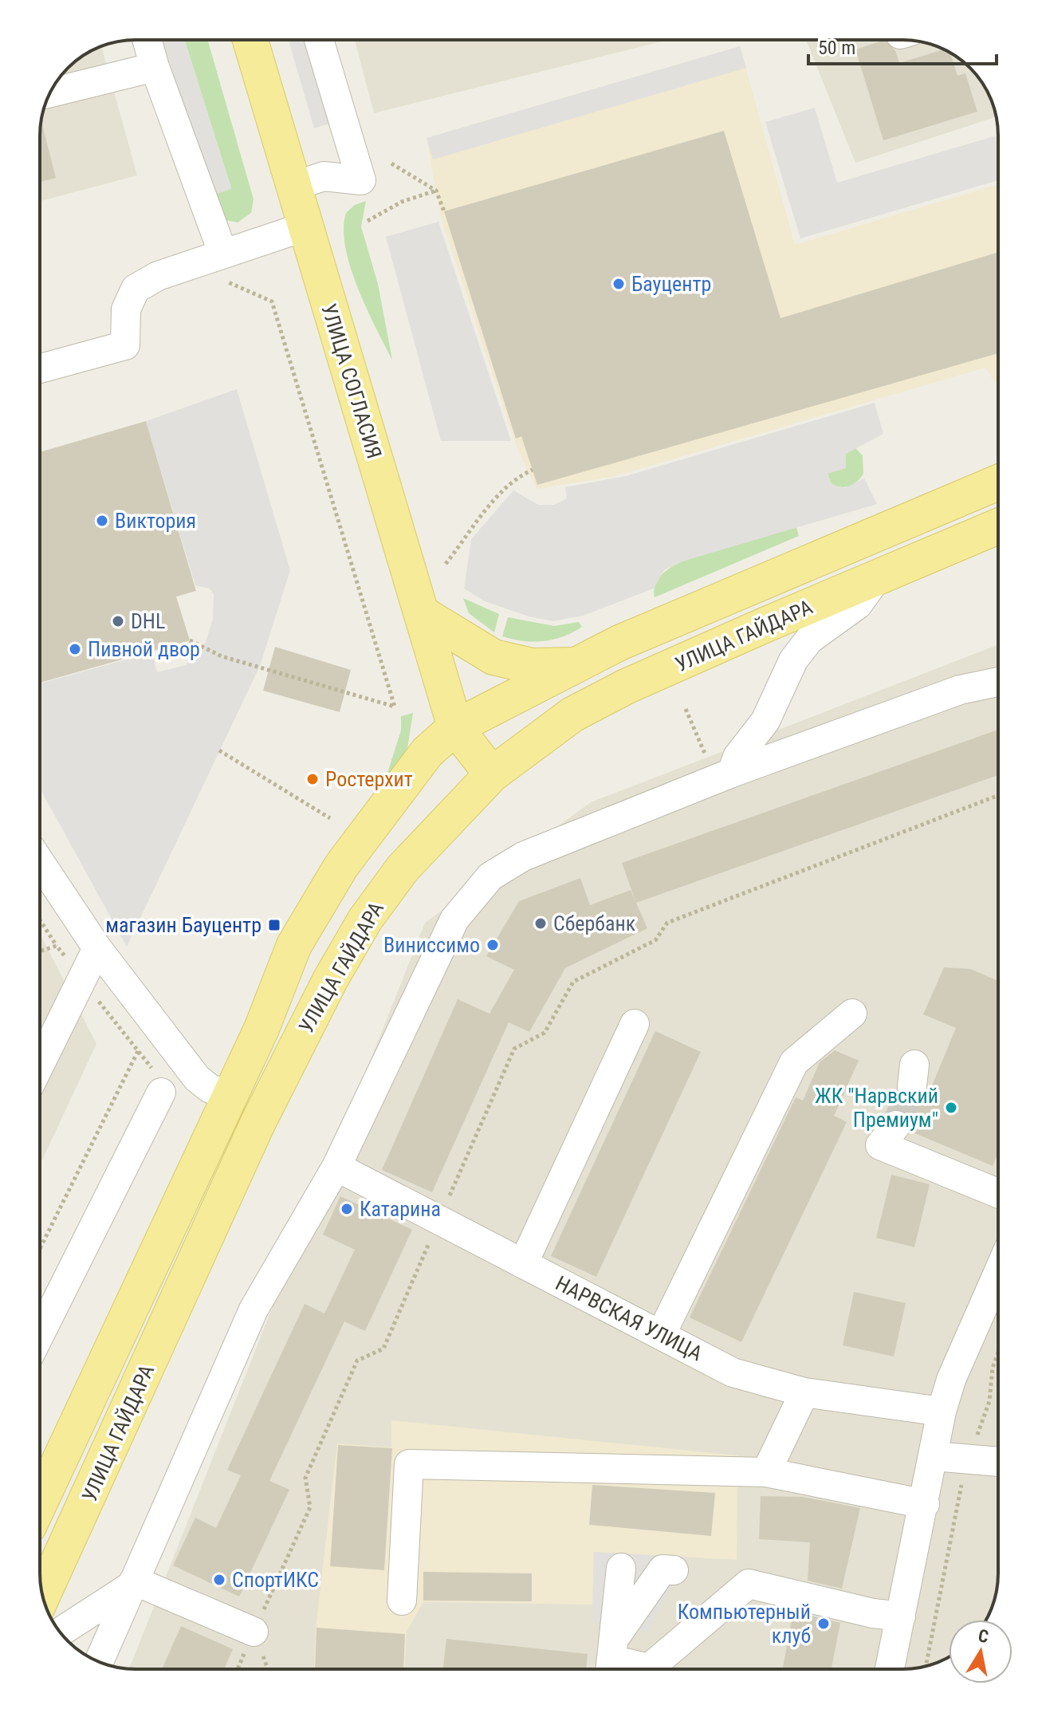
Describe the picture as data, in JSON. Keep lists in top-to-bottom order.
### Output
{
  "streets": {
    "main road": ["УЛИЦА СОГЛАСИЯ", "УЛИЦА ГАЙДАРА"],
    "street": ["НАРВСКАЯ УЛИЦА"]
  },
  "crossings": [
    ["УЛИЦА СОГЛАСИЯ", "УЛИЦА ГАЙДАРА"]
  ],
  "places": {
    "other": [
      "Бауцентр",
      "Виктория",
      "DHL",
      "Пивной двор",
      "Ростерхит",
      "Сбербанк",
      "Виниссимо",
      "ЖК \"Нарвский Премиум\"",
      "Катарина",
      "СпортИКС",
      "Компьютерный клуб"
    ],
    "transit": ["магазин Бауцентр"]
  },
  "scale_bar": "50 m",
  "north": "top"
}
